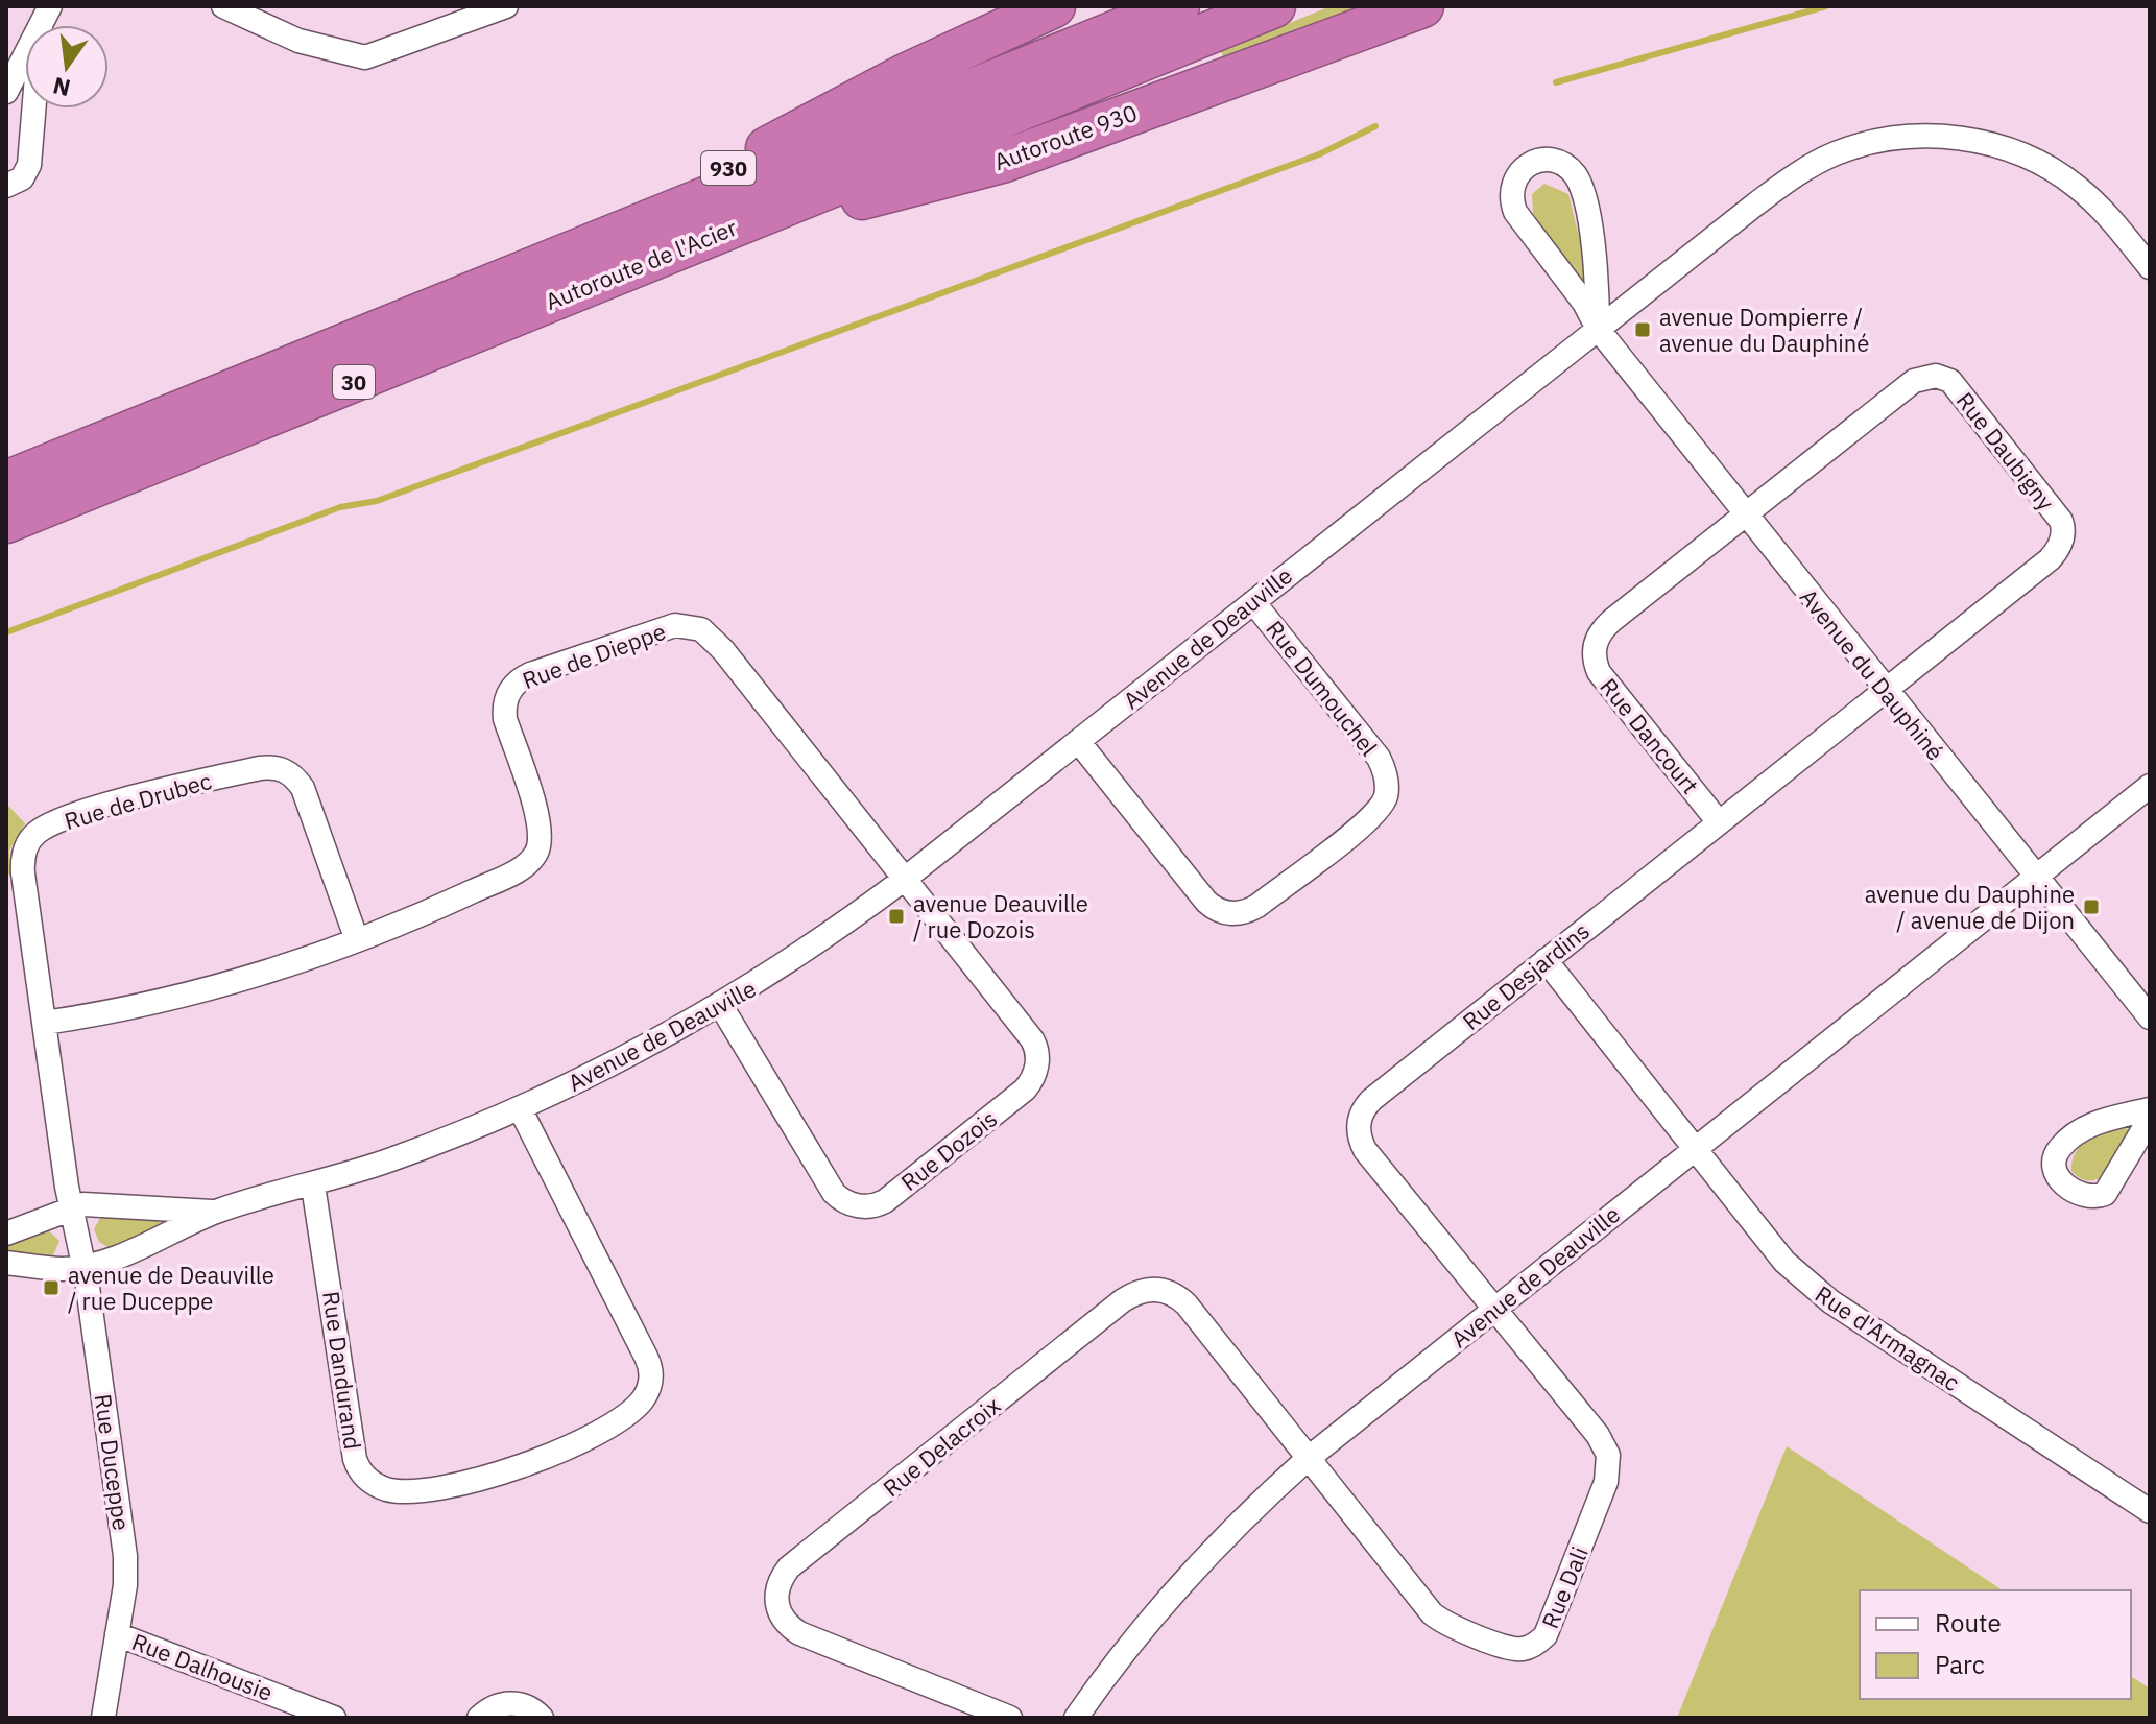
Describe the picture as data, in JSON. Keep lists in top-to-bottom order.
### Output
{
  "streets": {
    "highway": [
      "Autoroute 930",
      "930",
      "Autoroute de l'Acier",
      "30"
    ],
    "street": [
      "Rue Daubigny",
      "Avenue de Deauville",
      "Rue de Dieppe",
      "Avenue du Dauphiné",
      "Rue Dumouchel",
      "Rue Dancourt",
      "Rue de Drubec",
      "Rue Desjardins",
      "Rue Dozois",
      "Rue d'Armagnac",
      "Rue Dandurand",
      "Rue Delacroix",
      "Rue Duceppe",
      "Rue Dali",
      "Rue Dalhousie"
    ]
  },
  "crossings": [
    ["Autoroute 930", "Autoroute de l'Acier"],
    ["930", "Autoroute de l'Acier"],
    ["Rue Daubigny", "Avenue du Dauphiné"],
    ["Rue Daubigny", "Rue Dancourt"],
    ["Rue Daubigny", "Rue Desjardins"],
    ["Avenue de Deauville", "Rue de Dieppe"],
    ["Avenue de Deauville", "Avenue du Dauphiné"],
    ["Avenue de Deauville", "Rue Dumouchel"],
    ["Avenue de Deauville", "Rue de Drubec"],
    ["Avenue de Deauville", "Rue Desjardins"],
    ["Avenue de Deauville", "Rue Dozois"],
    ["Avenue de Deauville", "Rue d'Armagnac"],
    ["Avenue de Deauville", "Rue Dandurand"],
    ["Avenue de Deauville", "Rue Delacroix"],
    ["Avenue de Deauville", "Rue Duceppe"],
    ["Avenue de Deauville", "Rue Dali"],
    ["Rue de Dieppe", "Rue de Drubec"],
    ["Rue de Dieppe", "Rue Dozois"],
    ["Avenue du Dauphiné", "Rue Dancourt"],
    ["Avenue du Dauphiné", "Rue Desjardins"],
    ["Rue Dancourt", "Rue Desjardins"],
    ["Rue de Drubec", "Rue Duceppe"],
    ["Rue Desjardins", "Rue d'Armagnac"],
    ["Rue Desjardins", "Rue Dali"],
    ["Rue Delacroix", "Rue Dali"],
    ["Rue Duceppe", "Rue Dalhousie"]
  ],
  "places": {
    "transit": [
      "avenue Dompierre / avenue du Dauphiné",
      "avenue du Dauphine / avenue de Dijon",
      "avenue Deauville / rue Dozois",
      "avenue de Deauville / rue Duceppe"
    ]
  },
  "legend": ["Route", "Parc"],
  "north": "bottom"
}
